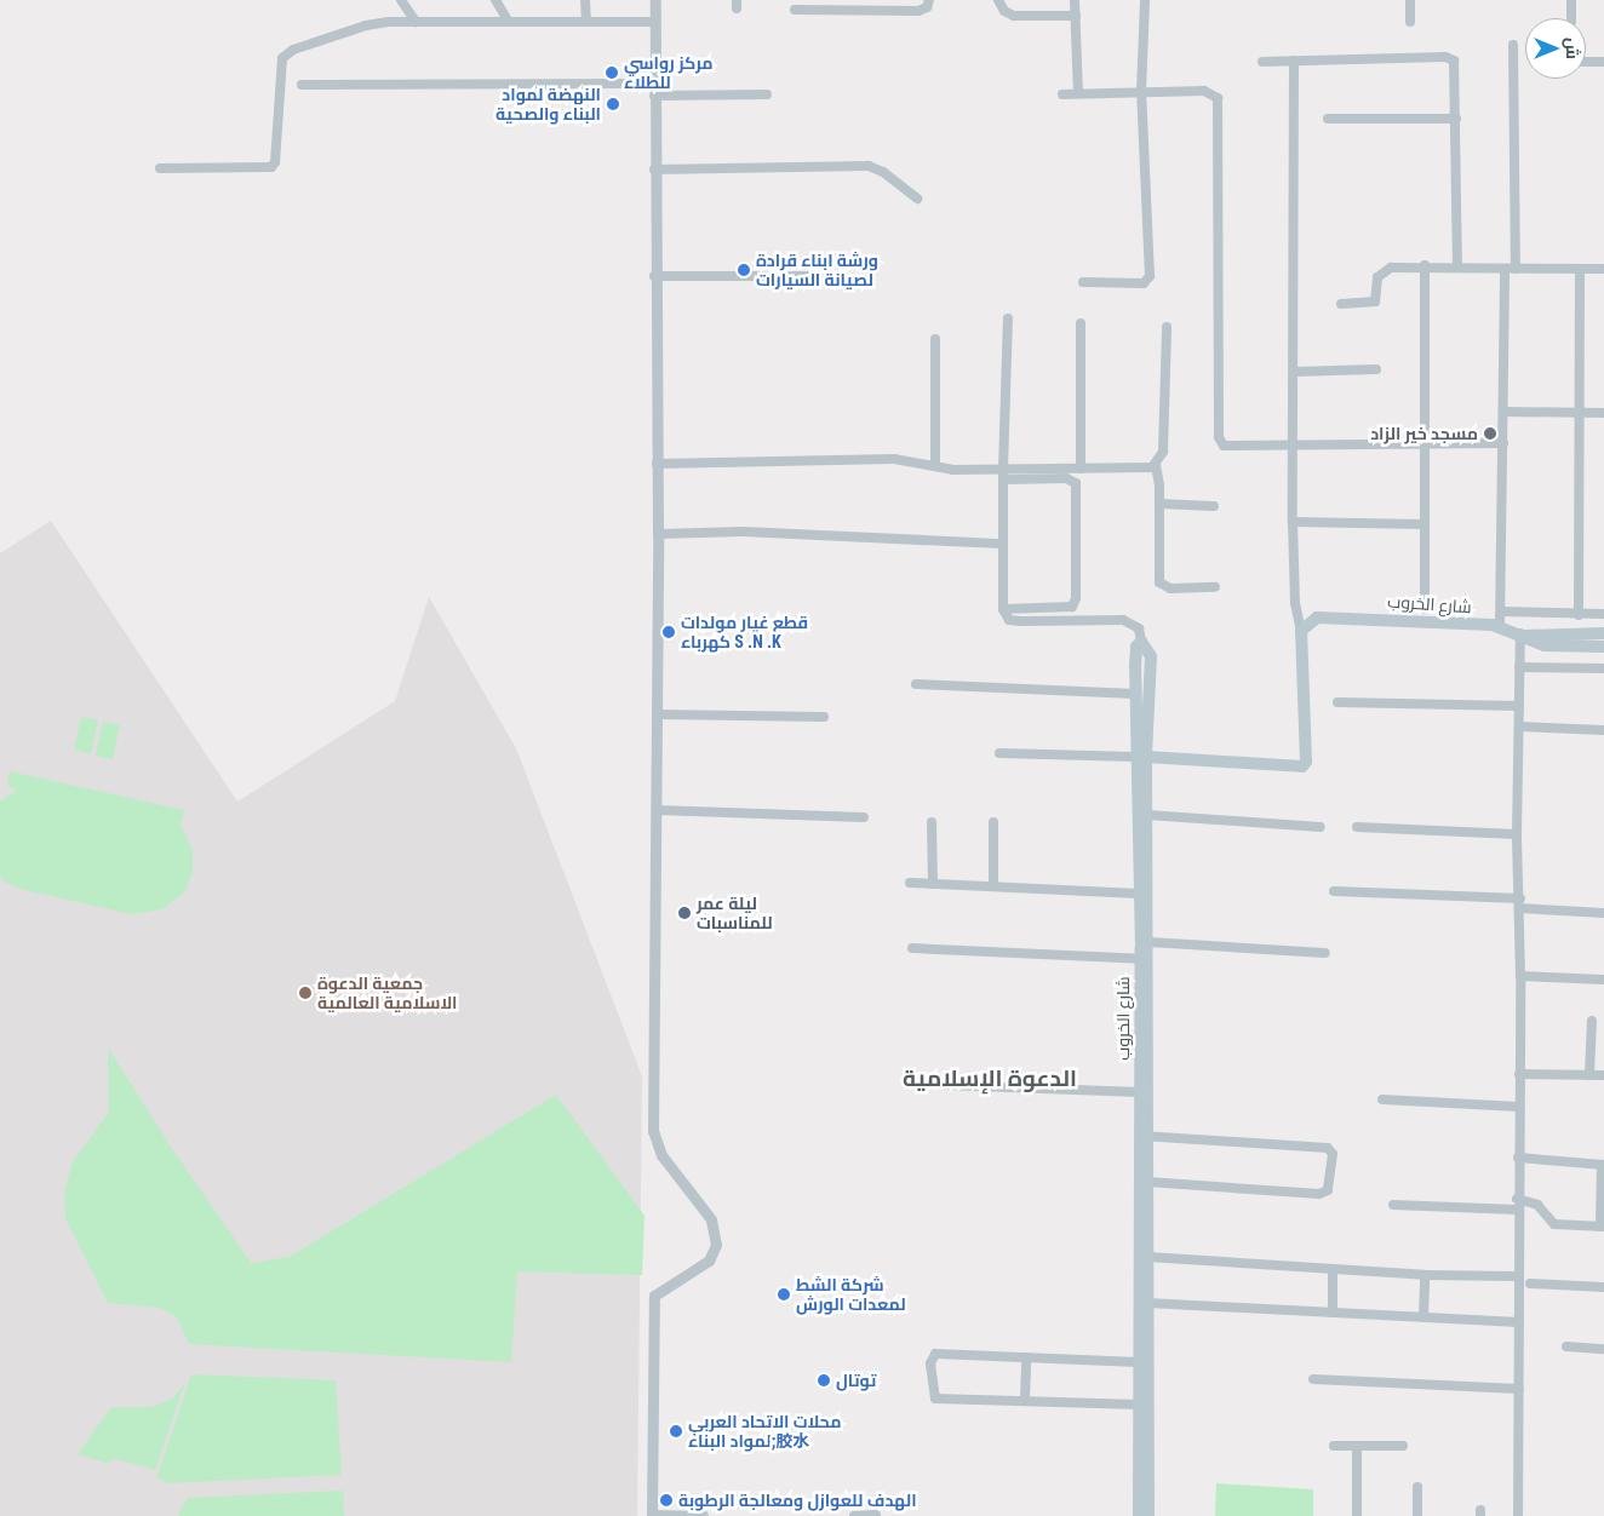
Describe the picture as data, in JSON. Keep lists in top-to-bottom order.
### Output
{
  "streets": {
    "main road": ["شارع الخروب"]
  },
  "districts": ["الدعوة الإسلامية"],
  "places": [
    "مركز رواسي للطلاء",
    "النهضة لمواد البناء والصحية",
    "ورشة ابناء قرادة لصيانة السيارات",
    "مسجد خير الزاد",
    "قطع غيار مولدات كهرباء S .N .K",
    "ليلة عمر للمناسبات",
    "جمعية الدعوة الاسلامية العالمية",
    "شركة الشط لمعدات الورش",
    "توتال",
    "محلات الاتحاد العربي لمواد البناء;胶水",
    "الهدف للعوازل ومعالجة الرطوبة"
  ],
  "north": "right"
}
